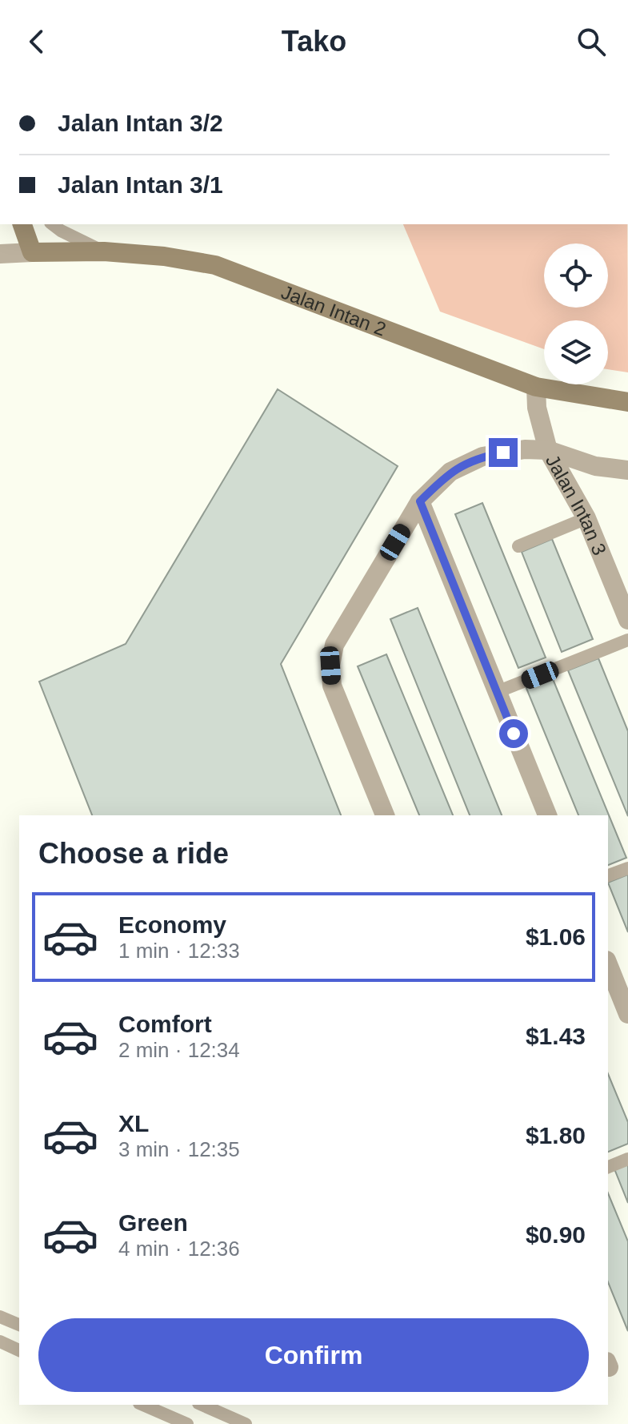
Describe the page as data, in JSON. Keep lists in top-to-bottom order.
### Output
{
  "streets": {
    "street": ["Jalan Intan 2", "Jalan Intan 3"]
  },
  "crossings": [
    ["Jalan Intan 2", "Jalan Intan 3"]
  ],
  "page": {
    "header": "Tako",
    "banner": ["Jalan Intan 3/2", "Jalan Intan 3/1"],
    "heading": "Choose a ride",
    "list": [
      {
        "name": "Economy",
        "note": "1 min · 12:33",
        "value": "$1.06"
      },
      {
        "name": "Comfort",
        "note": "2 min · 12:34",
        "value": "$1.43"
      },
      {
        "name": "XL",
        "note": "3 min · 12:35",
        "value": "$1.80"
      },
      {
        "name": "Green",
        "note": "4 min · 12:36",
        "value": "$0.90"
      }
    ],
    "buttons": "Confirm"
  }
}
